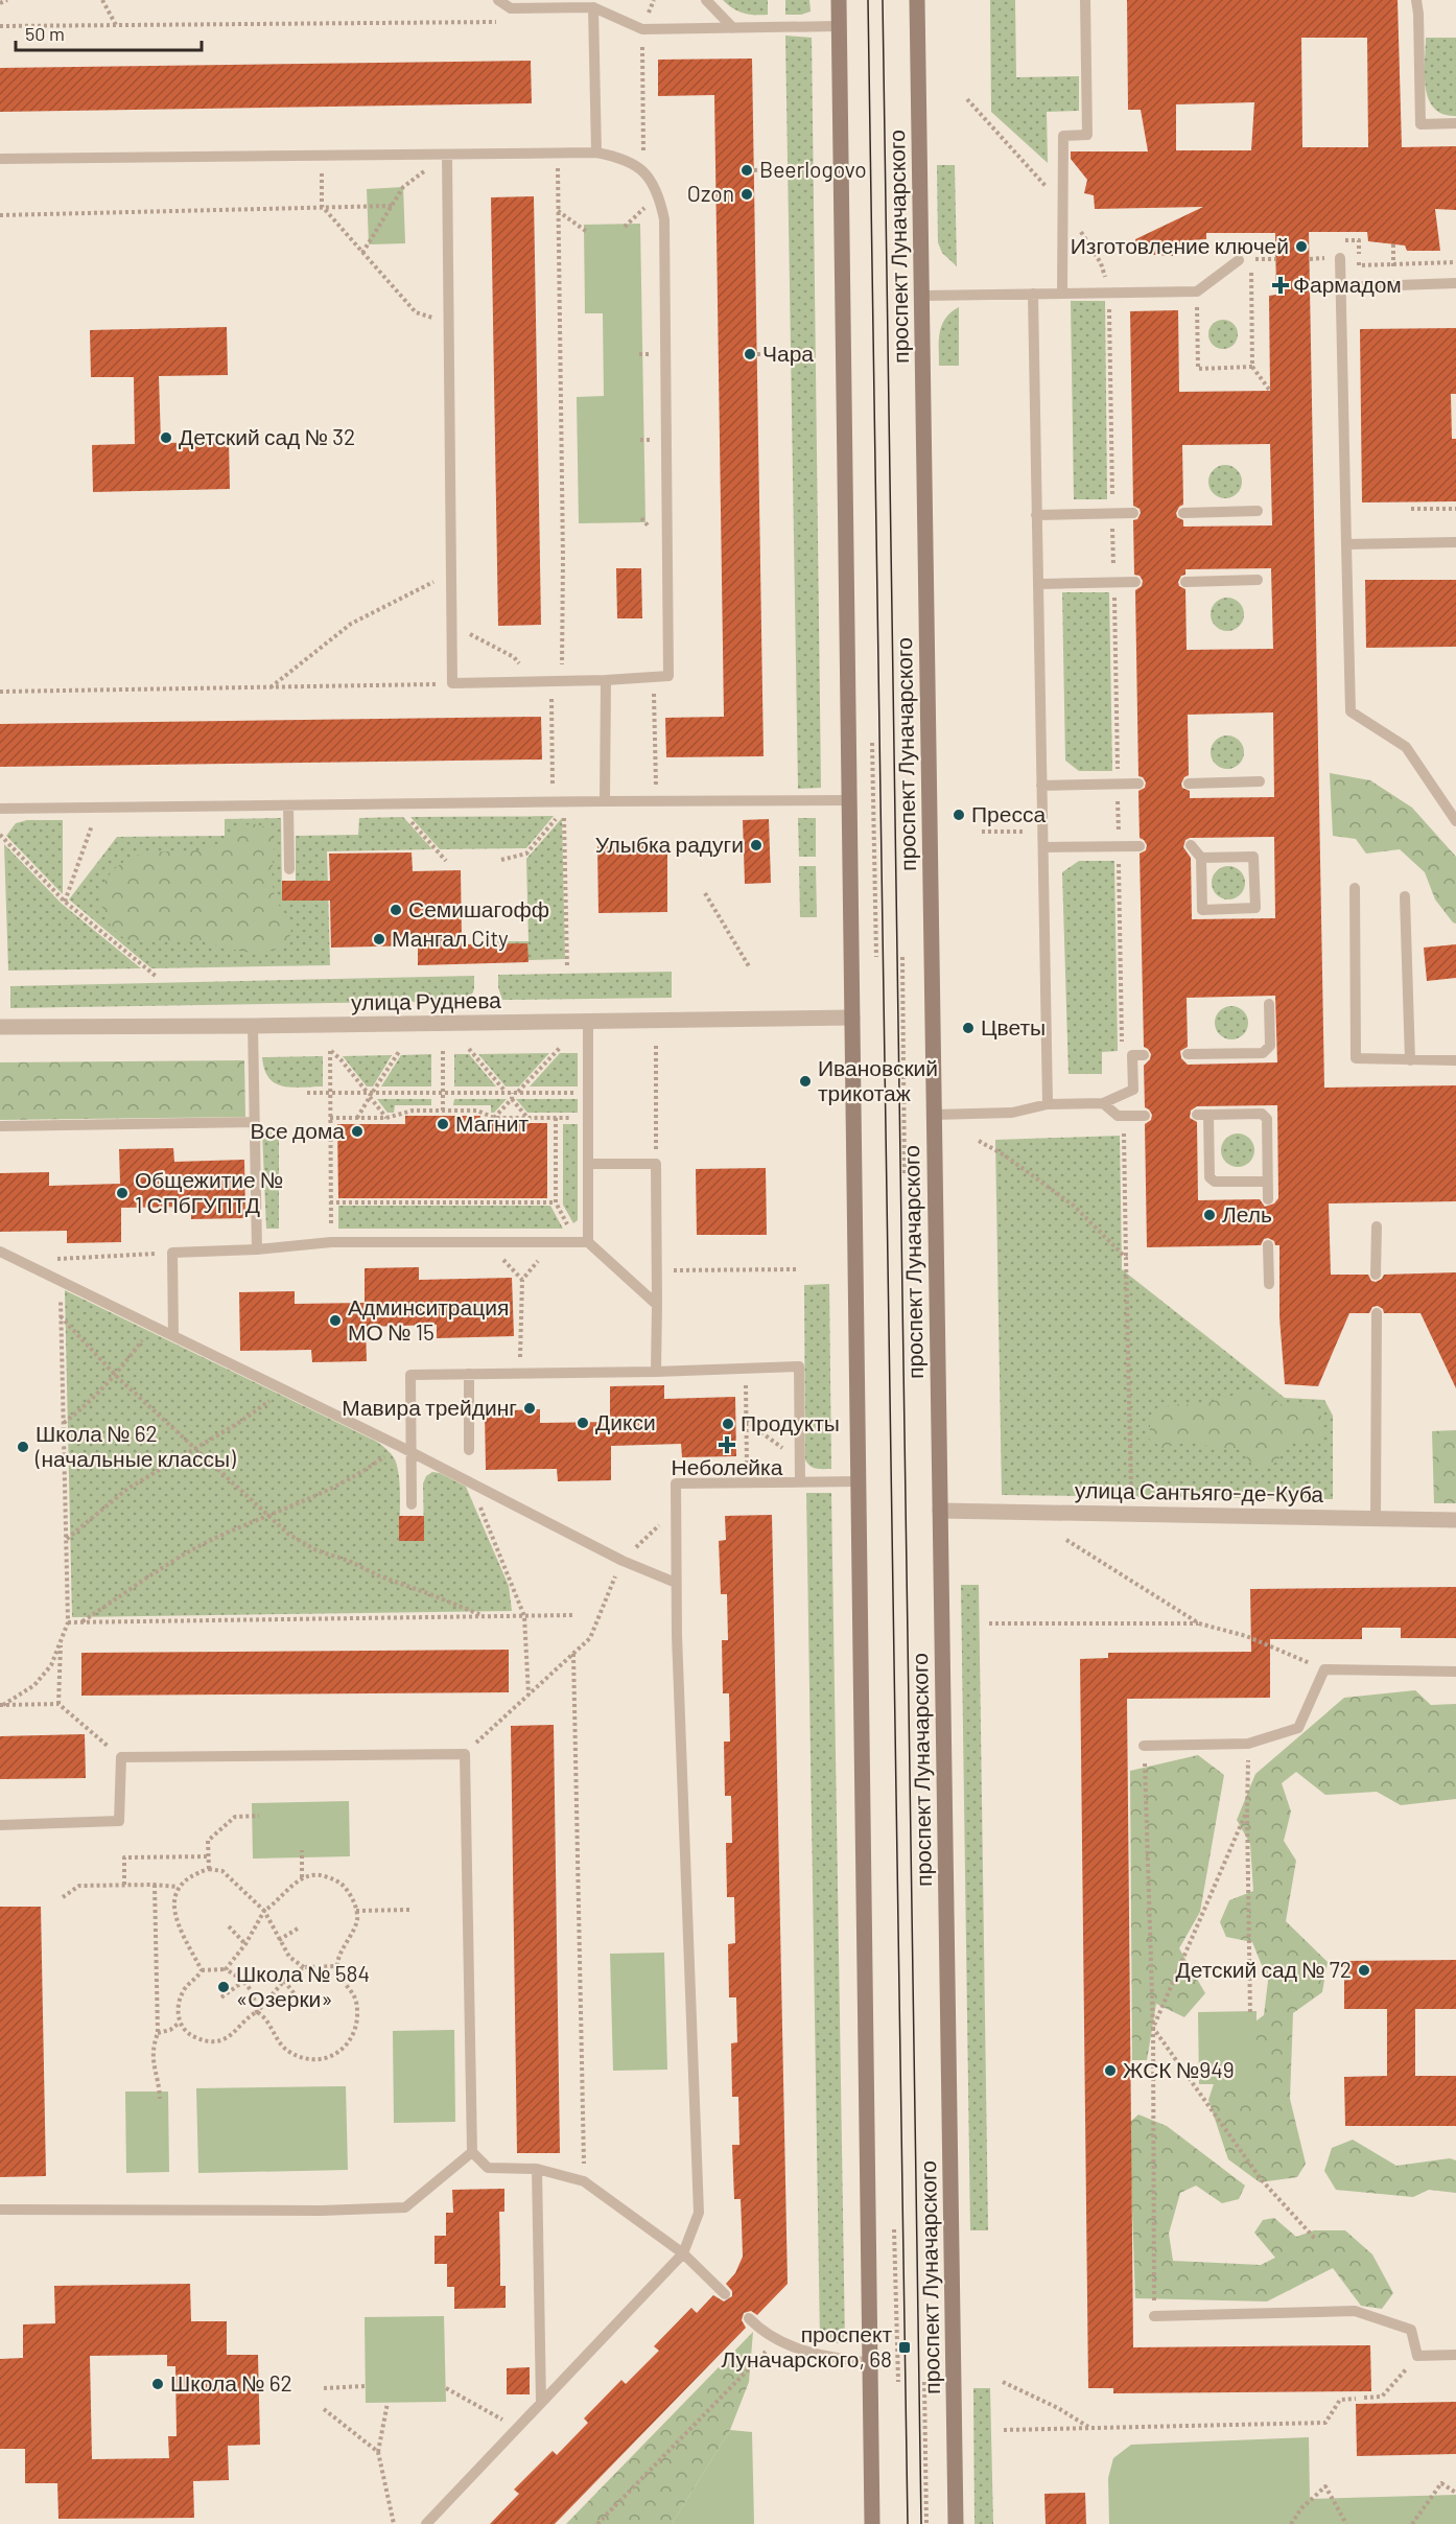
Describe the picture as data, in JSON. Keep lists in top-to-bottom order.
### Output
{
  "streets": {
    "main road": ["проспект Луначарского"],
    "street": ["улица Руднева", "улица Сантьяго-де-Куба"]
  },
  "crossings": [
    ["проспект Луначарского", "улица Сантьяго-де-Куба"]
  ],
  "places": {
    "other": [
      "Beerlogovo",
      "Ozon",
      "Изготовление ключей",
      "Чара",
      "Детский сад № 32",
      "Пресса",
      "Улыбка радуги",
      "Семишагофф",
      "Мангал City",
      "Цветы",
      "Ивановский трикотаж",
      "Магнит",
      "Все дома",
      "Общежитие № 1 СПбГУПТД",
      "Лель",
      "Админситрация МО № 15",
      "Мавира трейдинг",
      "Дикси",
      "Продукты",
      "Школа № 62 (начальные классы)",
      "Детский сад № 72",
      "Школа № 584 «Озерки»",
      "ЖСК №949",
      "Школа № 62"
    ],
    "health": ["Фармадом", "Неболейка"],
    "transit": ["проспект Луначарского, 68"]
  },
  "scale_bar": "50 m"
}
